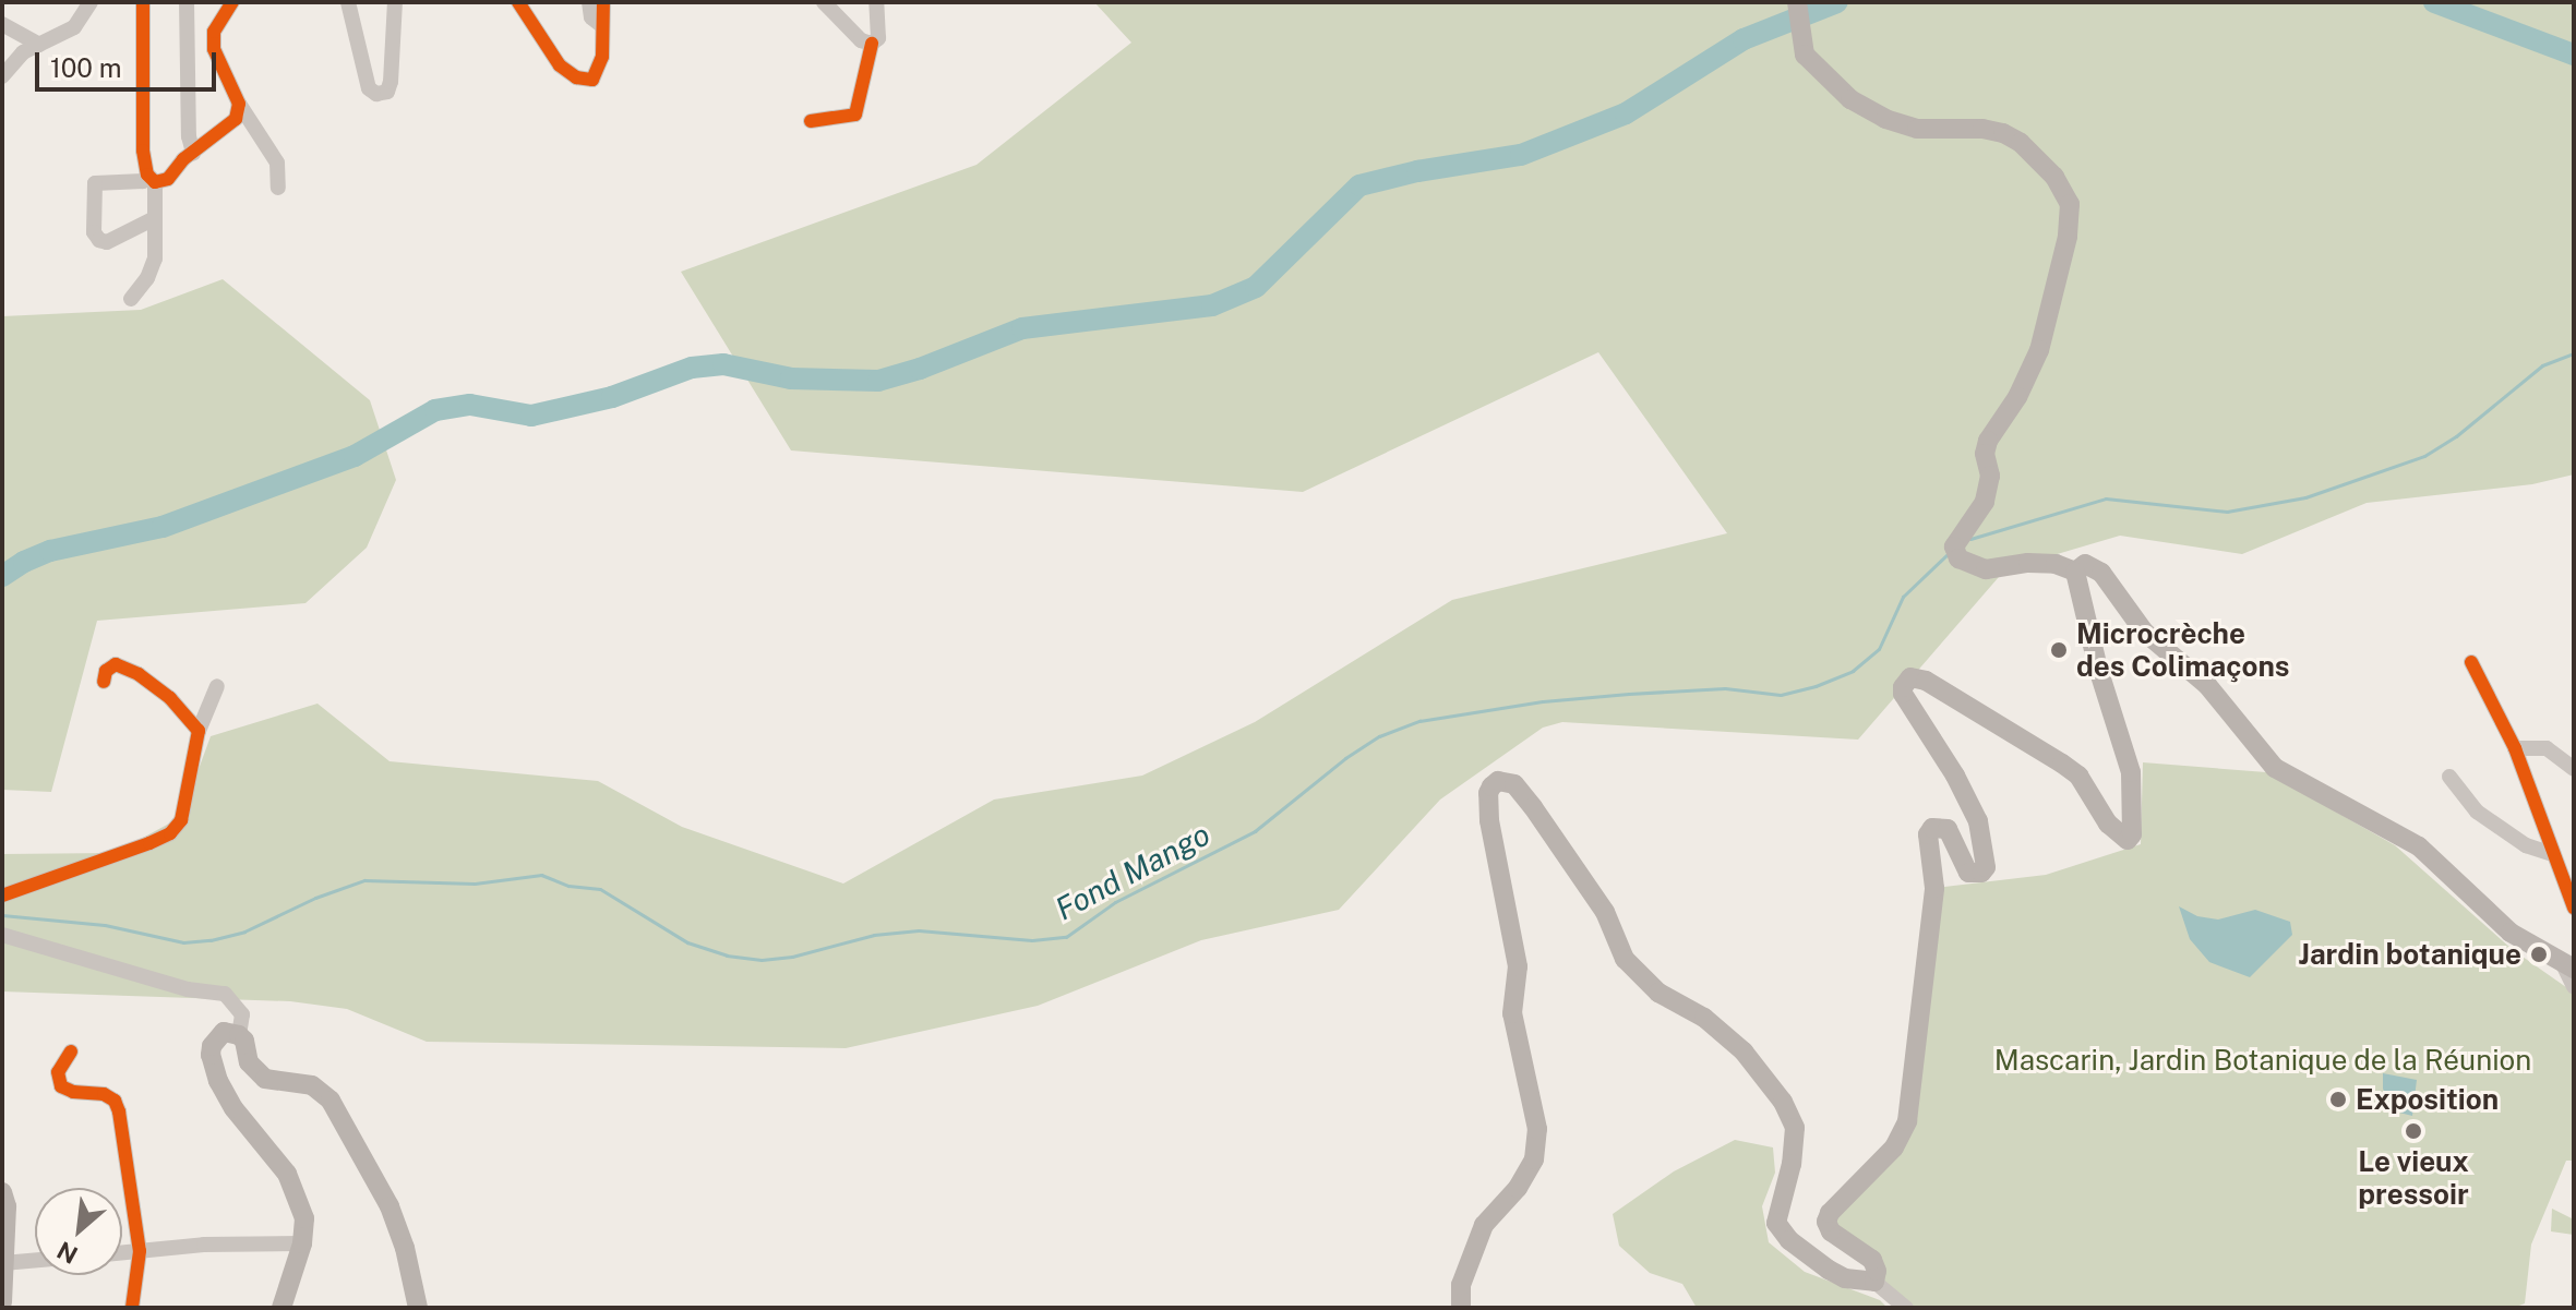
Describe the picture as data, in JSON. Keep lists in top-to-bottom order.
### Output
{
  "water": ["Fond Mango"],
  "parks": ["Mascarin, Jardin Botanique de la Réunion"],
  "places": [
    "Microcrèche des Colimaçons",
    "Jardin botanique",
    "Exposition",
    "Le vieux pressoir"
  ],
  "scale_bar": "100 m",
  "north": "bottom left"
}
